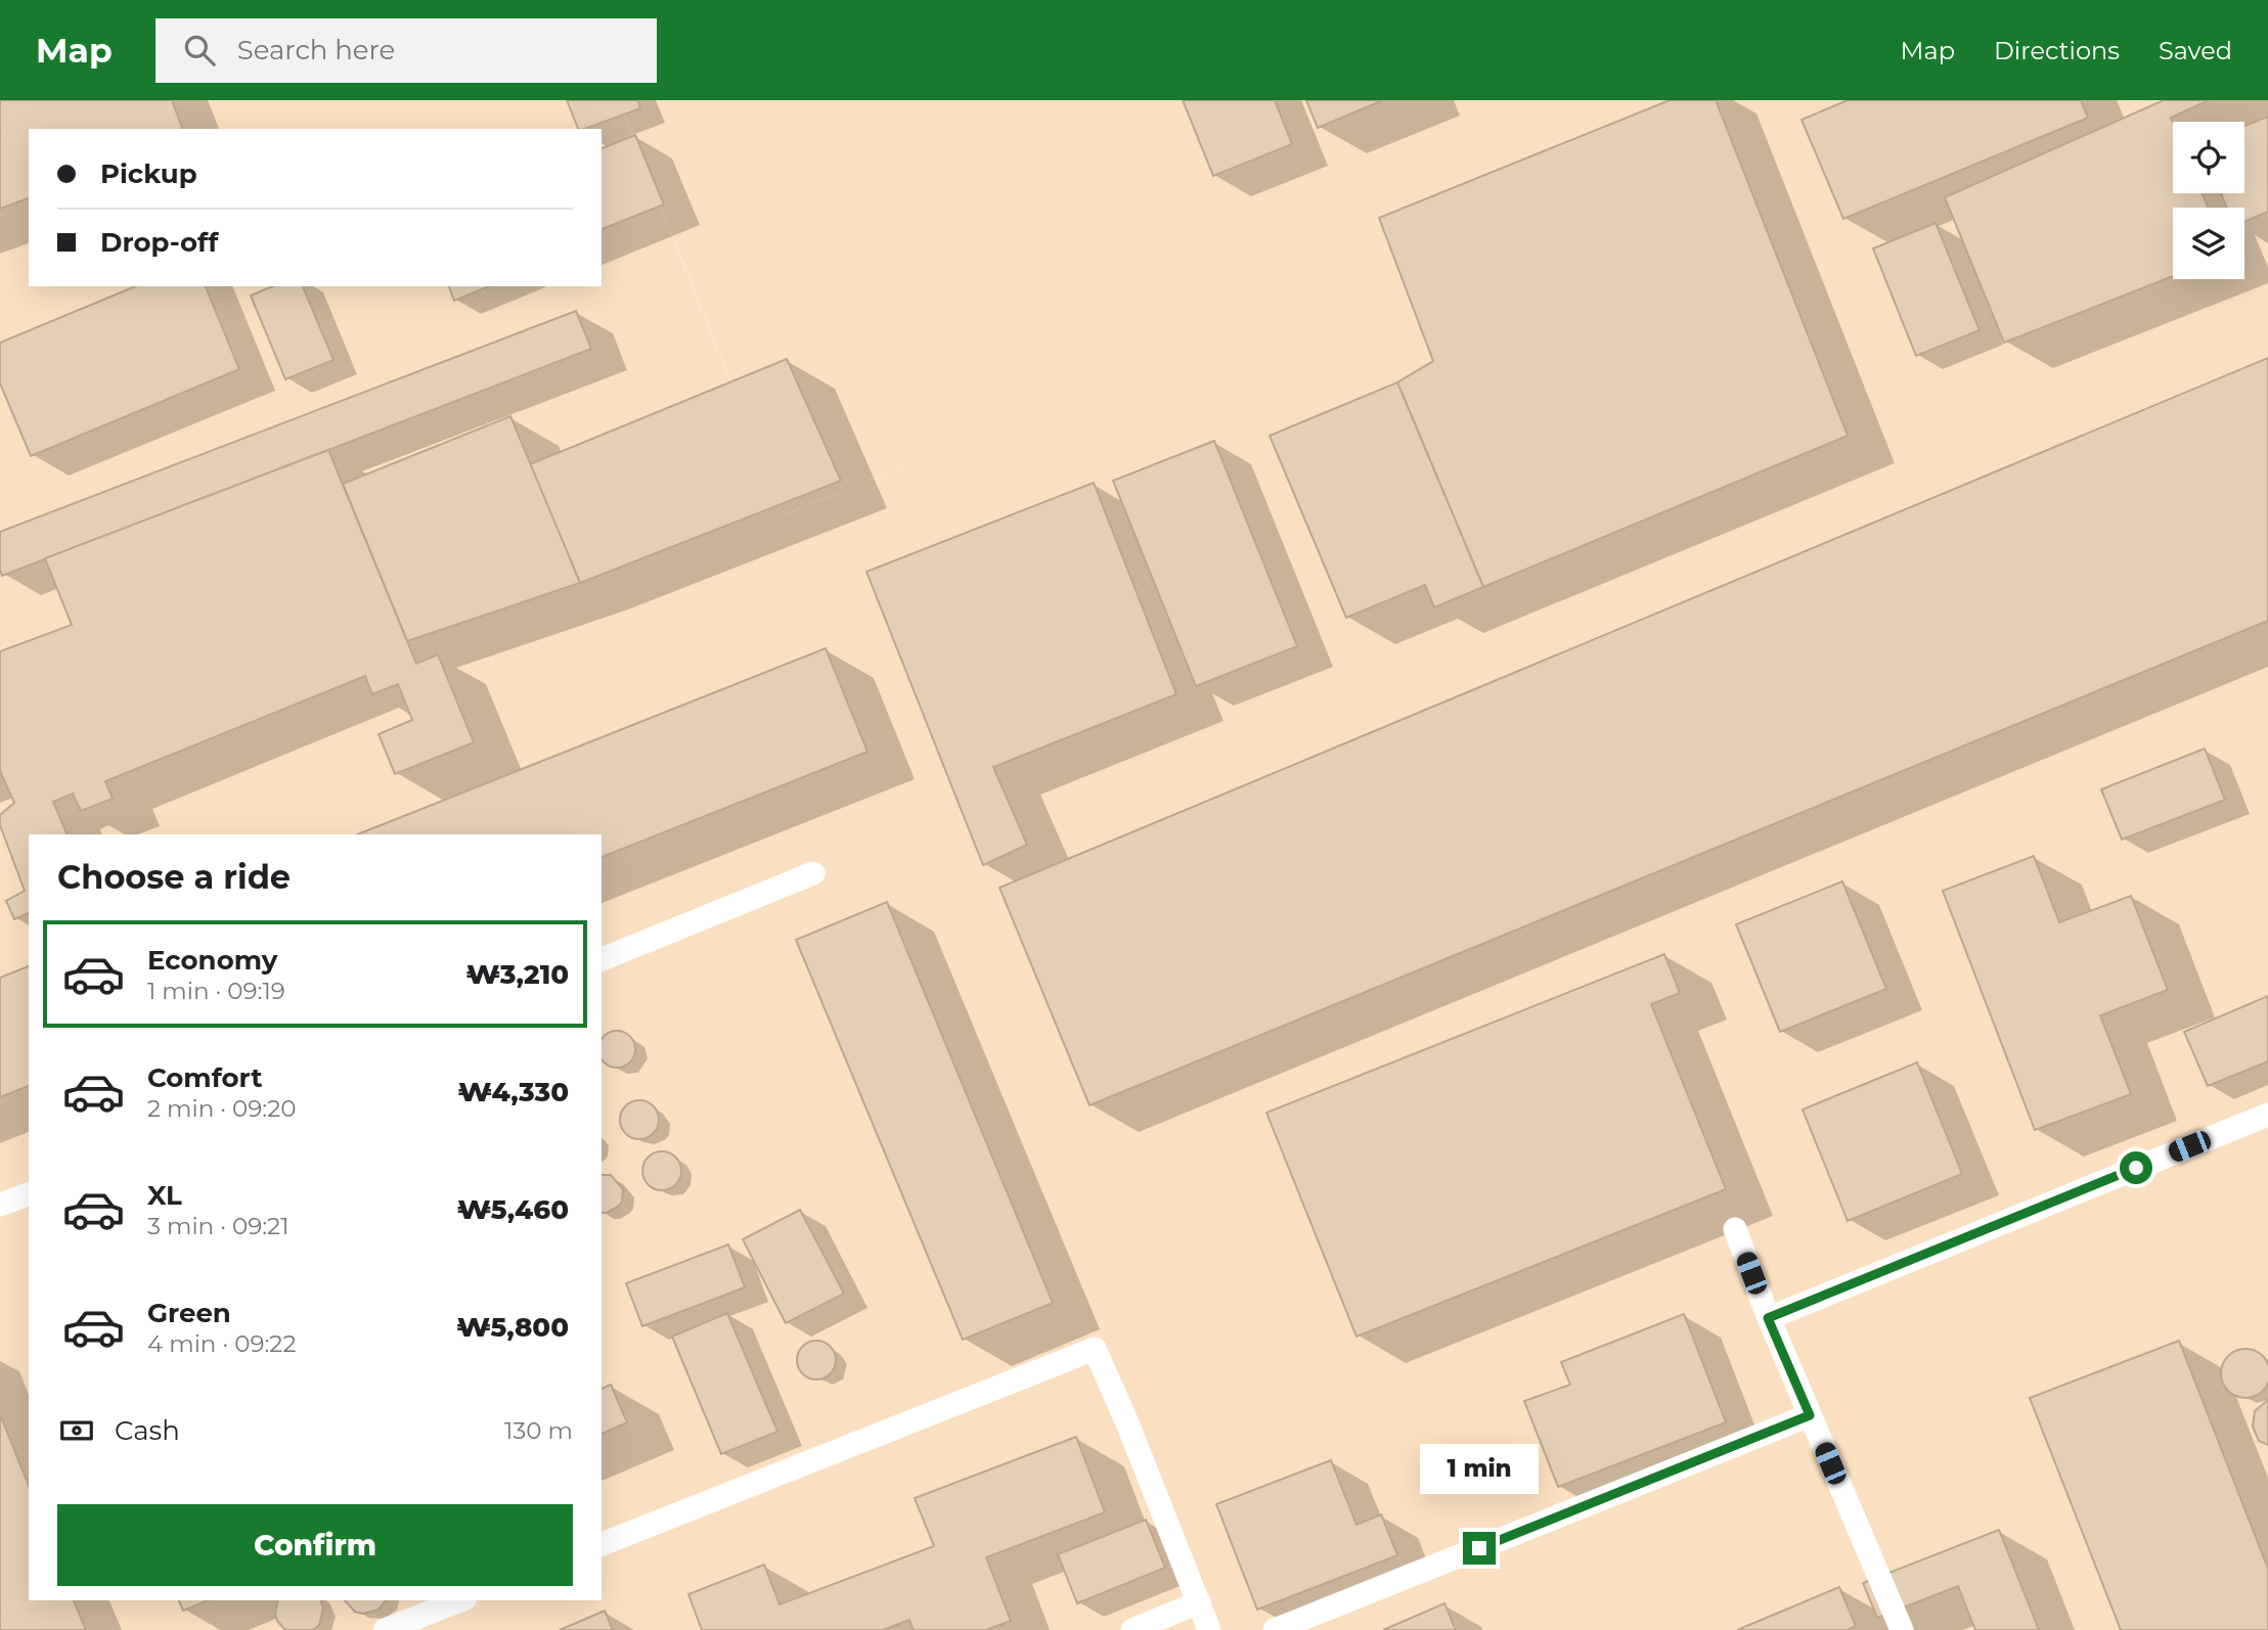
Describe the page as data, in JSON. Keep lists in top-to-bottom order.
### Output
{
  "page": {
    "header": "Map",
    "search": "Search here",
    "nav": ["Map", "Directions", "Saved"],
    "banner": ["Pickup", "Drop-off"],
    "heading": "Choose a ride",
    "list": [
      {
        "name": "Economy",
        "note": "1 min · 09:19",
        "value": "₩3,210"
      },
      {
        "name": "Comfort",
        "note": "2 min · 09:20",
        "value": "₩4,330"
      },
      {
        "name": "XL",
        "note": "3 min · 09:21",
        "value": "₩5,460"
      },
      {
        "name": "Green",
        "note": "4 min · 09:22",
        "value": "₩5,800"
      }
    ],
    "pay": ["Cash", "130 m"],
    "bubble": "1 min",
    "buttons": "Confirm"
  }
}
